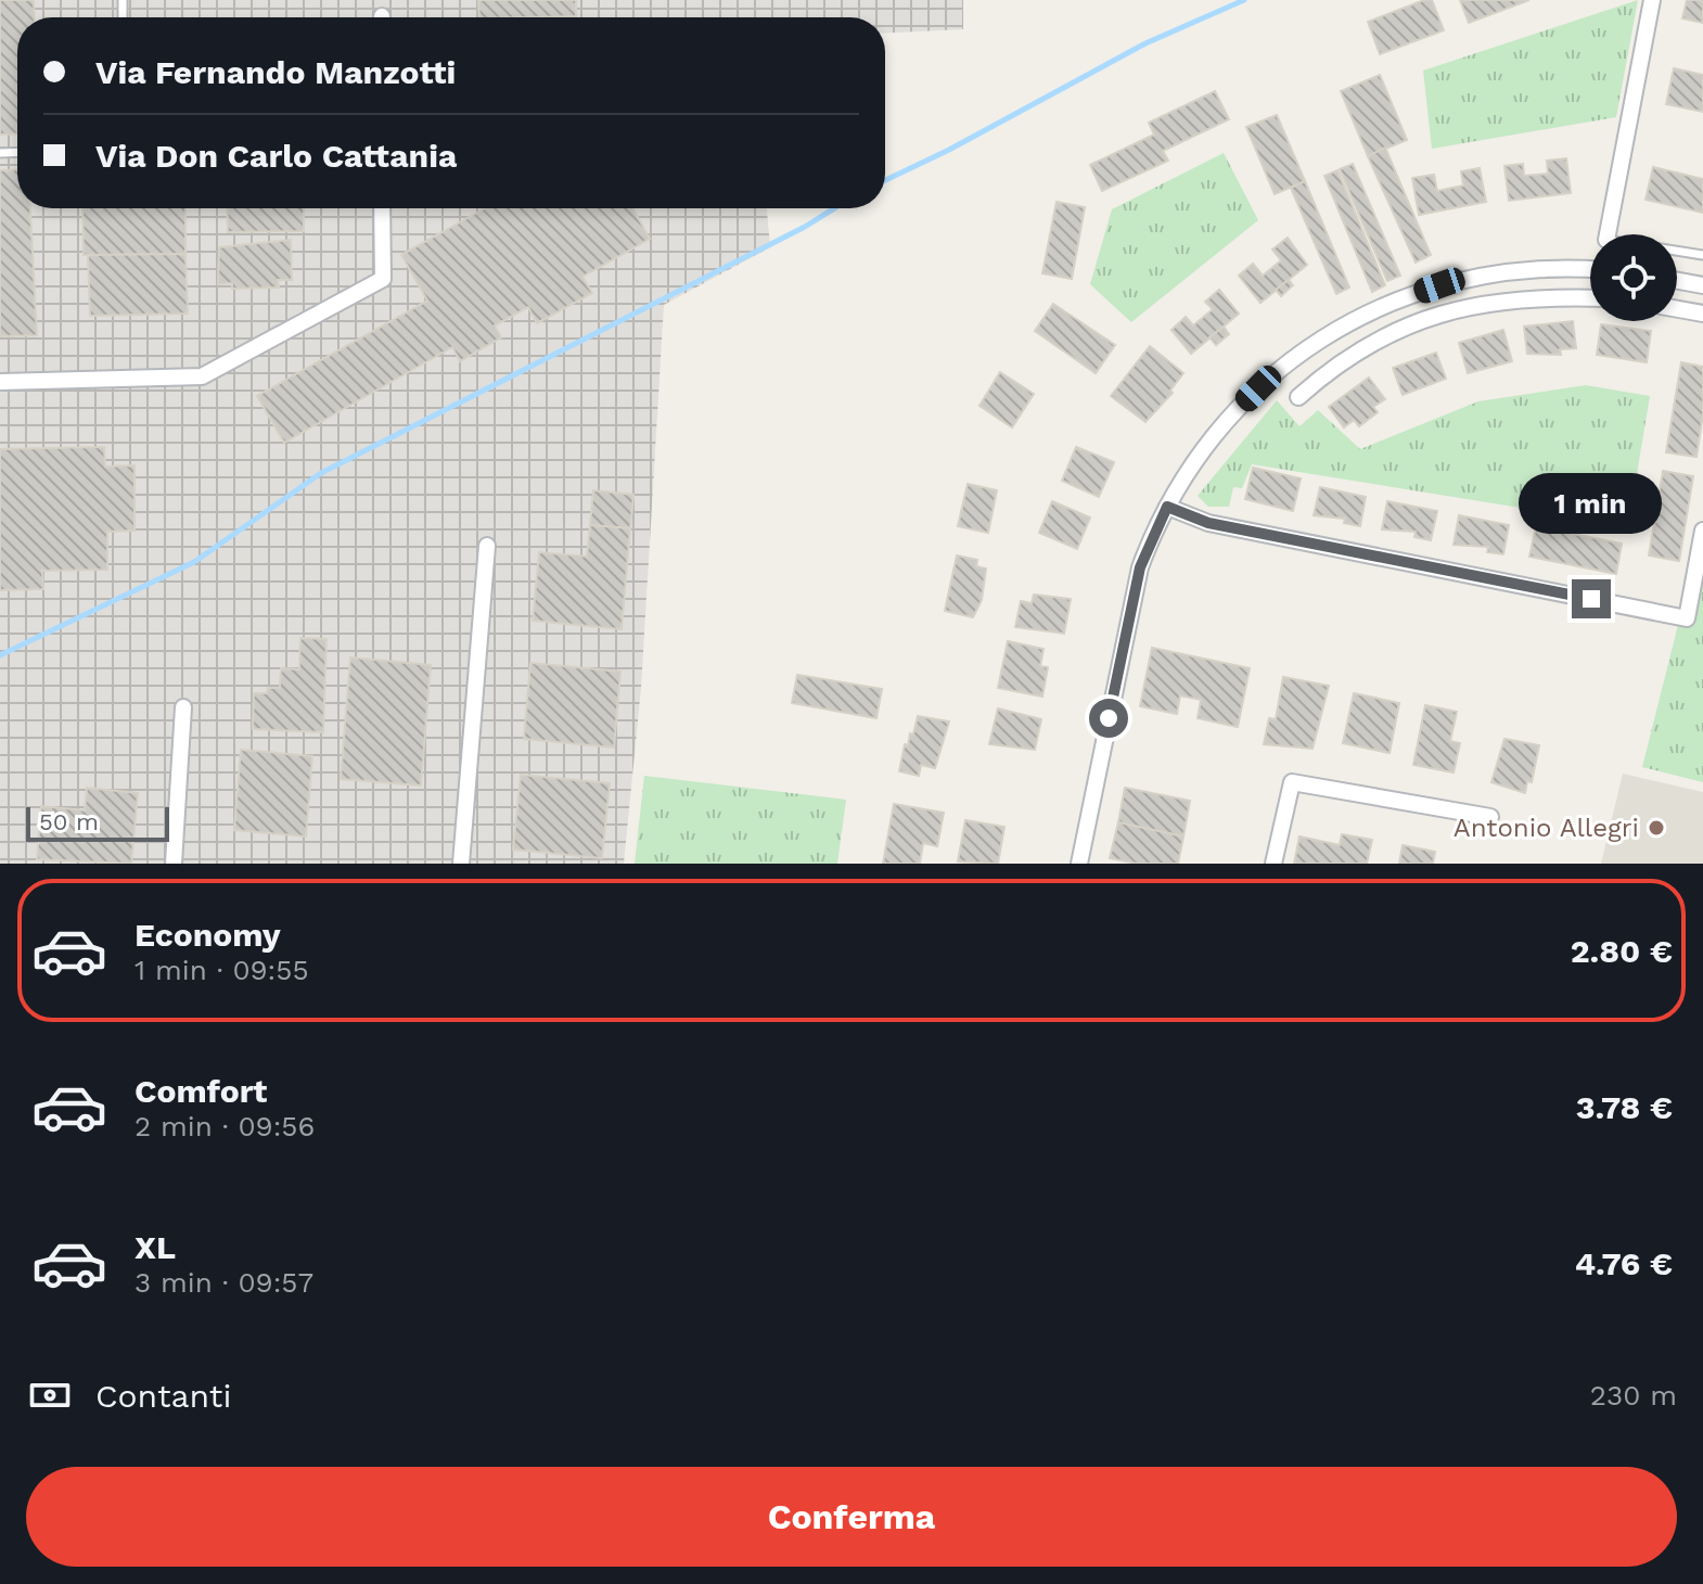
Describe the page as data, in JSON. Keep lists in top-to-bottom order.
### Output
{
  "places": ["Antonio Allegri"],
  "scale_bar": "50 m",
  "page": {
    "banner": ["Via Fernando Manzotti", "Via Don Carlo Cattania"],
    "bubble": "1 min",
    "scale": "50 m",
    "list": [
      {
        "name": "Economy",
        "note": "1 min · 09:55",
        "value": "2.80 €"
      },
      {
        "name": "Comfort",
        "note": "2 min · 09:56",
        "value": "3.78 €"
      },
      {
        "name": "XL",
        "note": "3 min · 09:57",
        "value": "4.76 €"
      }
    ],
    "pay": ["Contanti", "230 m"],
    "buttons": "Conferma"
  }
}
